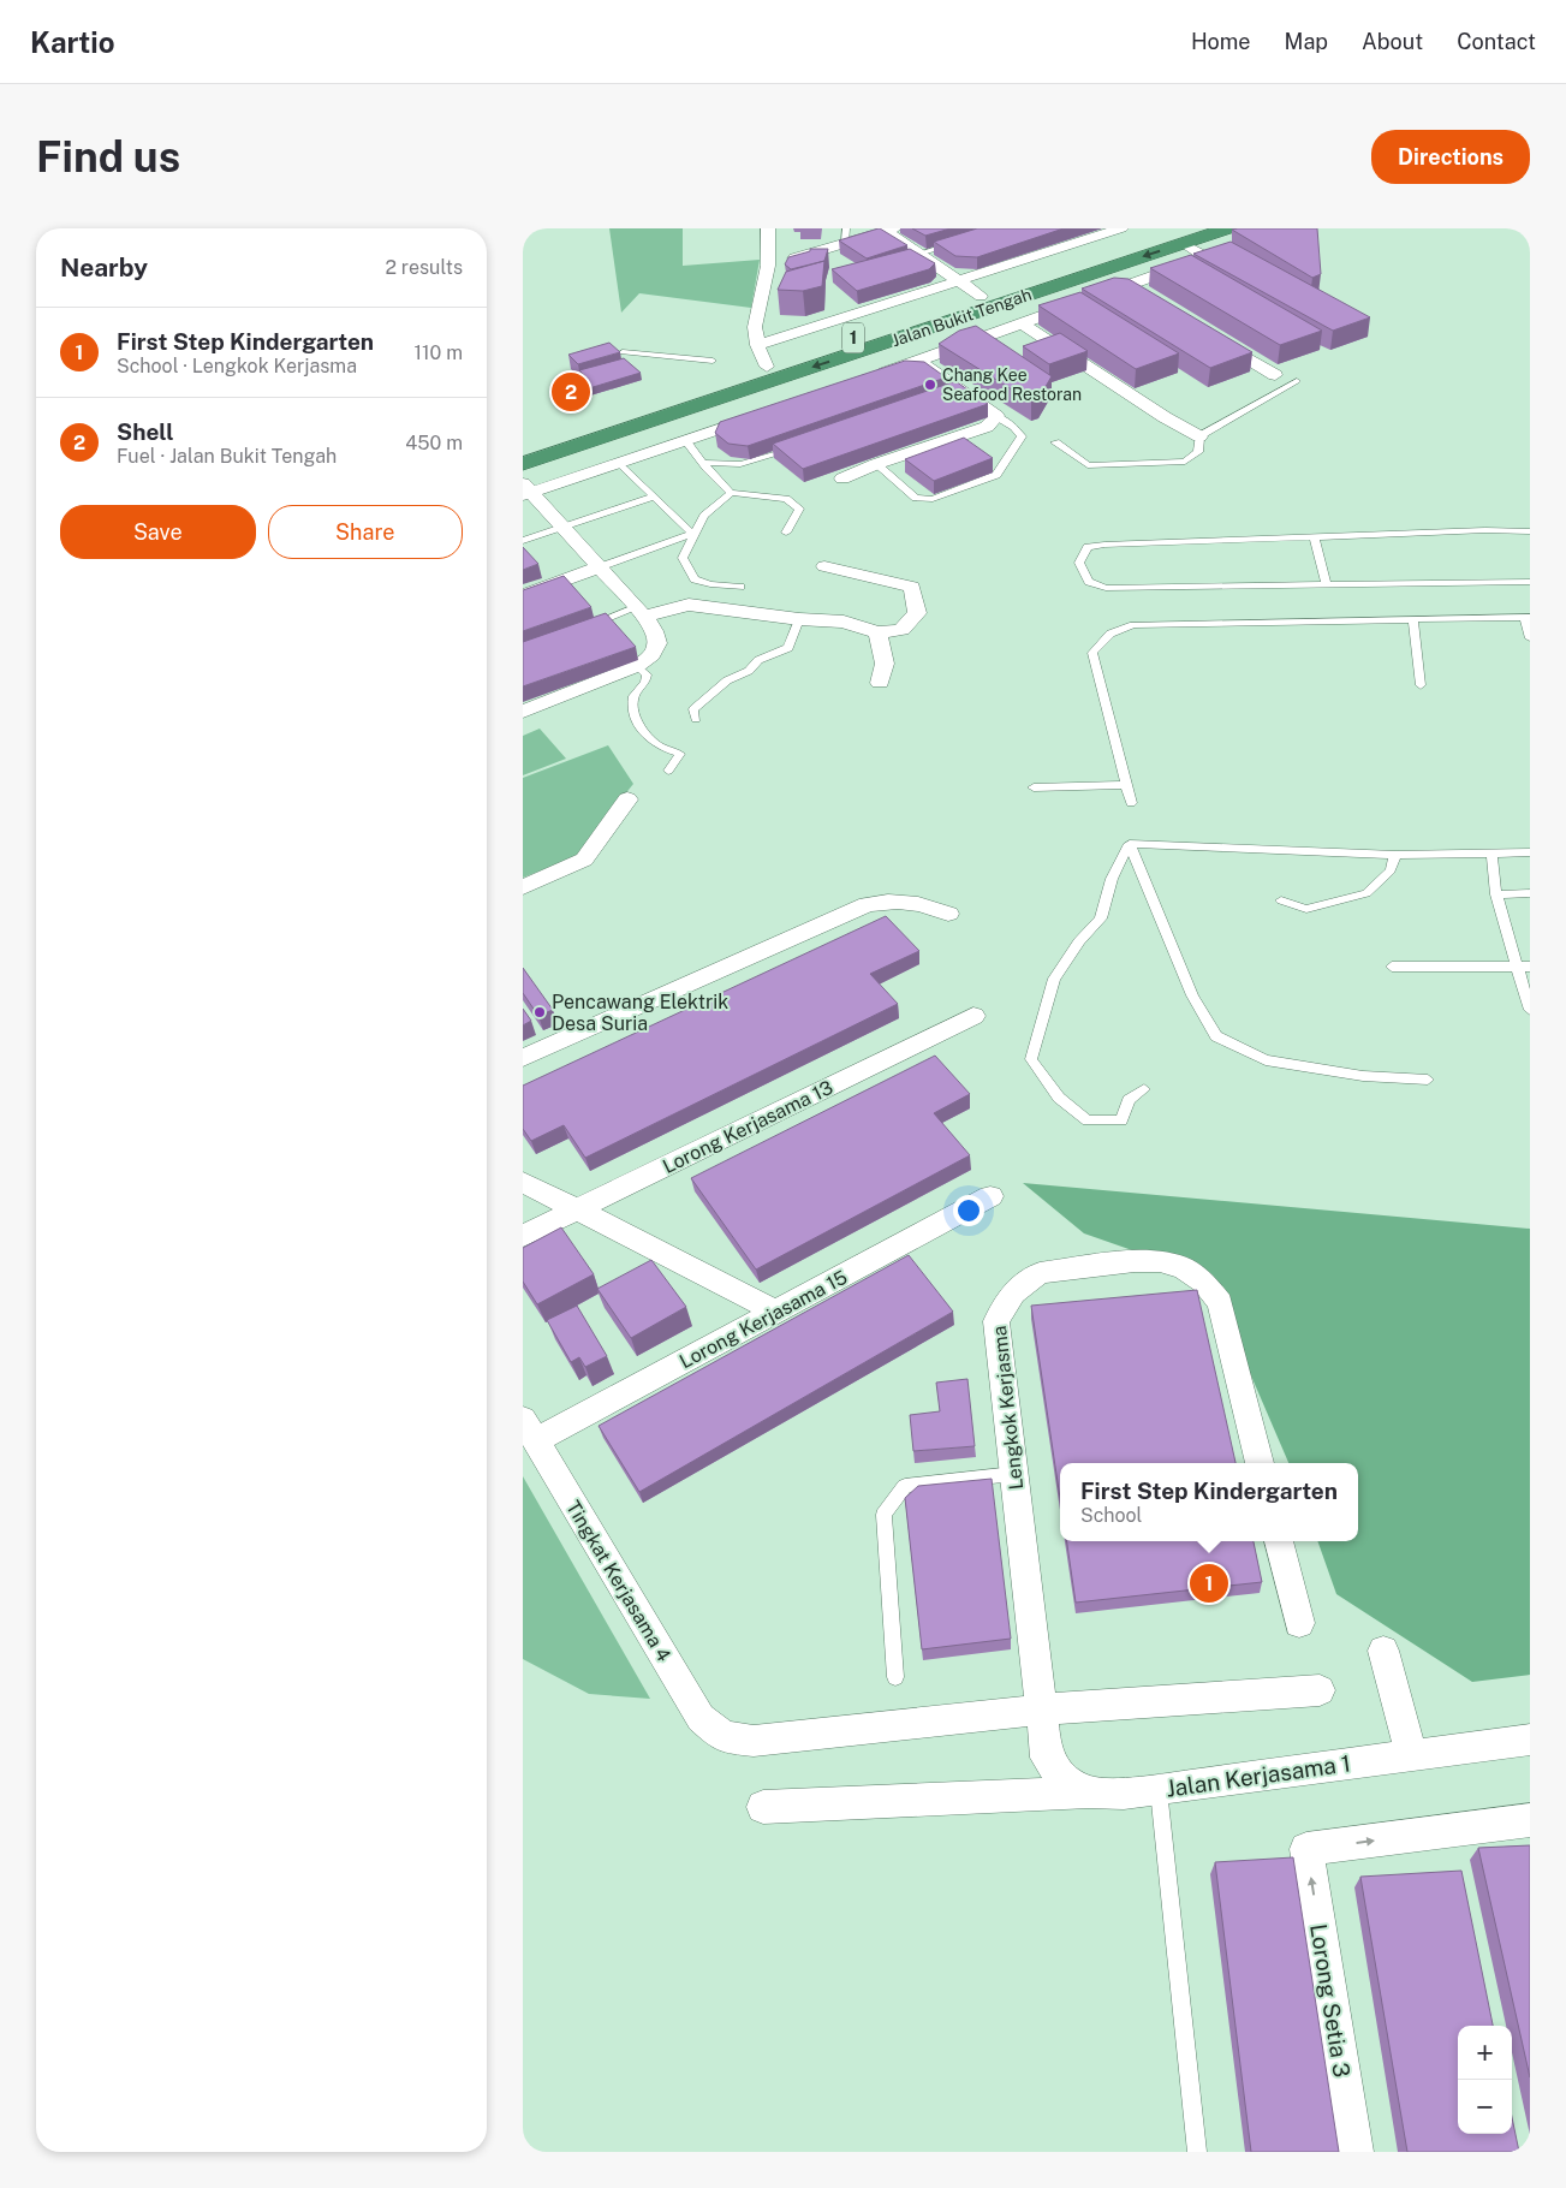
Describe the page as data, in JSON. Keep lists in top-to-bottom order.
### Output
{
  "streets": {
    "highway": ["Jalan Bukit Tengah", "1"],
    "street": [
      "Lorong Kerjasama 13",
      "Lorong Kerjasama 15",
      "Lengkok Kerjasma",
      "Tingkat Kerjasama 4",
      "Jalan Kerjasama 1",
      "Lorong Setia 3"
    ]
  },
  "crossings": [
    ["Lorong Kerjasama 15", "Tingkat Kerjasama 4"],
    ["Lengkok Kerjasma", "Tingkat Kerjasama 4"],
    ["Lengkok Kerjasma", "Jalan Kerjasama 1"],
    ["Tingkat Kerjasama 4", "Jalan Kerjasama 1"]
  ],
  "places": ["Chang Kee Seafood Restoran", "Pencawang Elektrik Desa Suria"],
  "page": {
    "header": "Kartio",
    "nav": [
      "Home",
      "Map",
      "About",
      "Contact"
    ],
    "buttons": [
      "Directions",
      ["Save", "Share"]
    ],
    "title": "Find us",
    "heading": ["Nearby", "2 results"],
    "list": [
      {
        "mark": "1",
        "name": "First Step Kindergarten",
        "note": "School · Lengkok Kerjasma",
        "value": "110 m"
      },
      {
        "mark": "2",
        "name": "Shell",
        "note": "Fuel · Jalan Bukit Tengah",
        "value": "450 m"
      }
    ],
    "pins": ["2", "1"],
    "popup": ["First Step Kindergarten", "School"],
    "map_buttons": ["+", "−"]
  }
}
